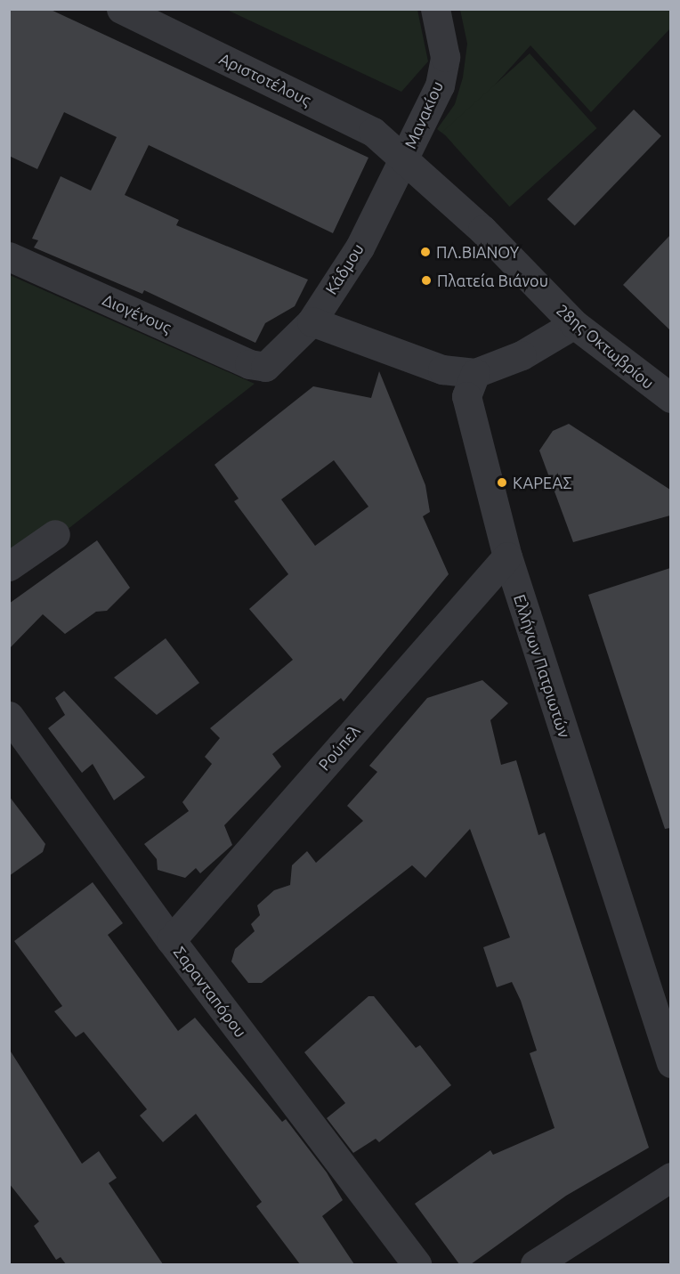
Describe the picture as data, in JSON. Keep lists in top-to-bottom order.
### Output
{
  "streets": {
    "street": [
      "Αριστοτέλους",
      "Μανακίου",
      "Κάδμου",
      "Διογένους",
      "28ης Οκτωβρίου",
      "Ελλήνων Πατριωτών",
      "Ρούπελ",
      "Σαρανταπόρου"
    ]
  },
  "crossings": [
    ["Αριστοτέλους", "Μανακίου"],
    ["Αριστοτέλους", "Κάδμου"],
    ["Αριστοτέλους", "28ης Οκτωβρίου"],
    ["Μανακίου", "Κάδμου"],
    ["Μανακίου", "28ης Οκτωβρίου"],
    ["Κάδμου", "Διογένους"],
    ["Κάδμου", "28ης Οκτωβρίου"],
    ["Ελλήνων Πατριωτών", "Ρούπελ"],
    ["Ρούπελ", "Σαρανταπόρου"]
  ],
  "places": ["ΠΛ.ΒΙΑΝΟΥ", "Πλατεία Βιάνου", "ΚΑΡΕΑΣ"]
}
